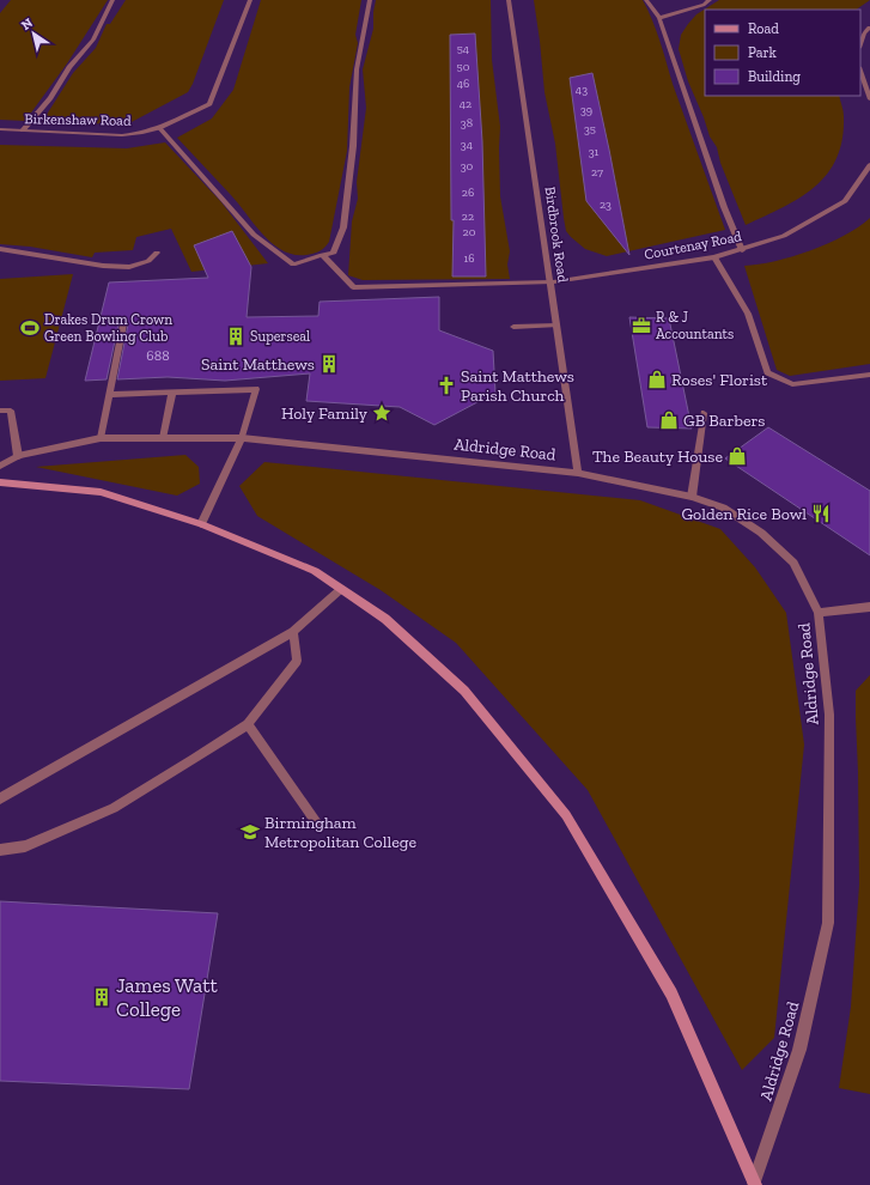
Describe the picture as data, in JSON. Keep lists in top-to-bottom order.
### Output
{
  "streets": {
    "street": [
      "Birkenshaw Road",
      "Birdbrook Road",
      "Courtenay Road",
      "Aldridge Road"
    ]
  },
  "crossings": [
    ["Birdbrook Road", "Courtenay Road"],
    ["Birdbrook Road", "Aldridge Road"]
  ],
  "places": {
    "office": ["R & J Accountants"],
    "sports": ["Drakes Drum Crown Green Bowling Club"],
    "building": ["Superseal", "Saint Matthews", "James Watt College"],
    "shop": ["Roses' Florist", "GB Barbers", "The Beauty House"],
    "church": ["Saint Matthews Parish Church"],
    "place": ["Holy Family"],
    "restaurant": ["Golden Rice Bowl"],
    "school or university": ["Birmingham Metropolitan College"]
  },
  "house_numbers": [
    "54",
    "50",
    "46",
    "43",
    "42",
    "39",
    "38",
    "35",
    "34",
    "31",
    "30",
    "27",
    "26",
    "23",
    "22",
    "20",
    "16",
    "688"
  ],
  "legend": ["Road", "Park", "Building"],
  "north": "top left"
}
